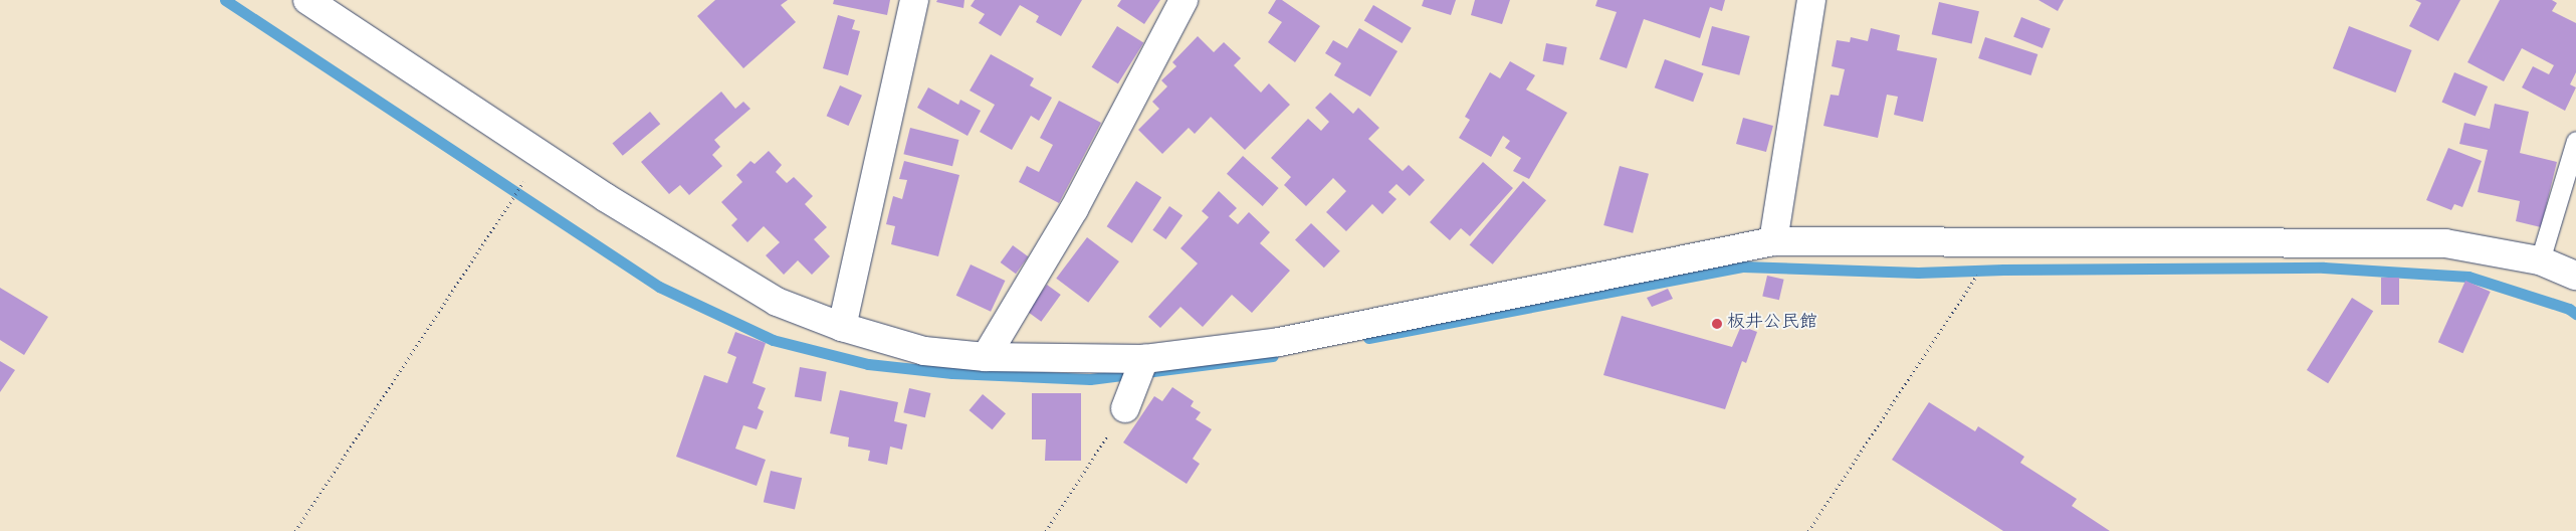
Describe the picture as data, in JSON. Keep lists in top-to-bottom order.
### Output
{
  "places": ["板井公民館"]
}
